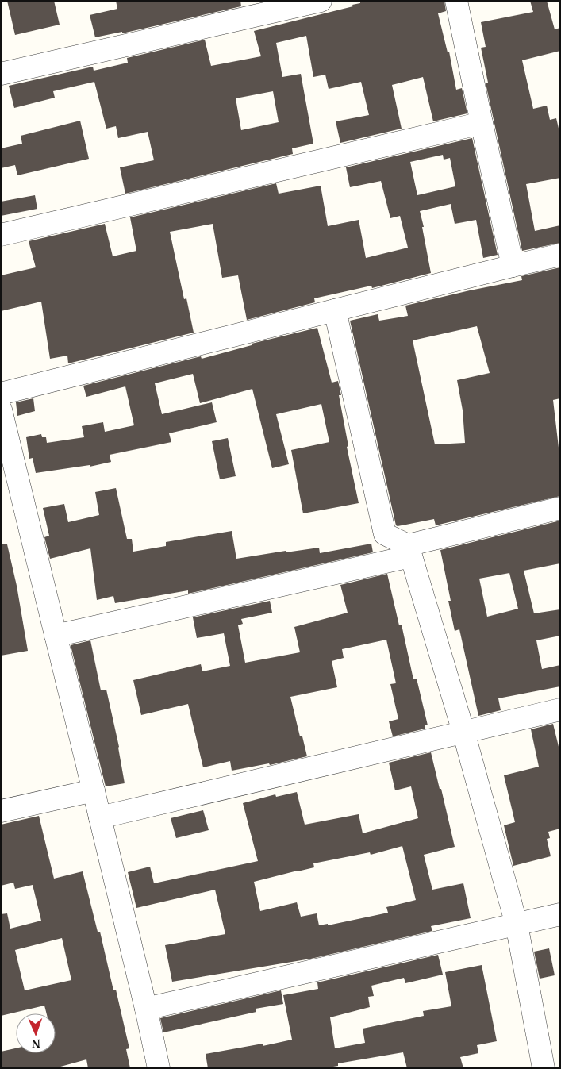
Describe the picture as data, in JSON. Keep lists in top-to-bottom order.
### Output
{
  "north": "bottom"
}
